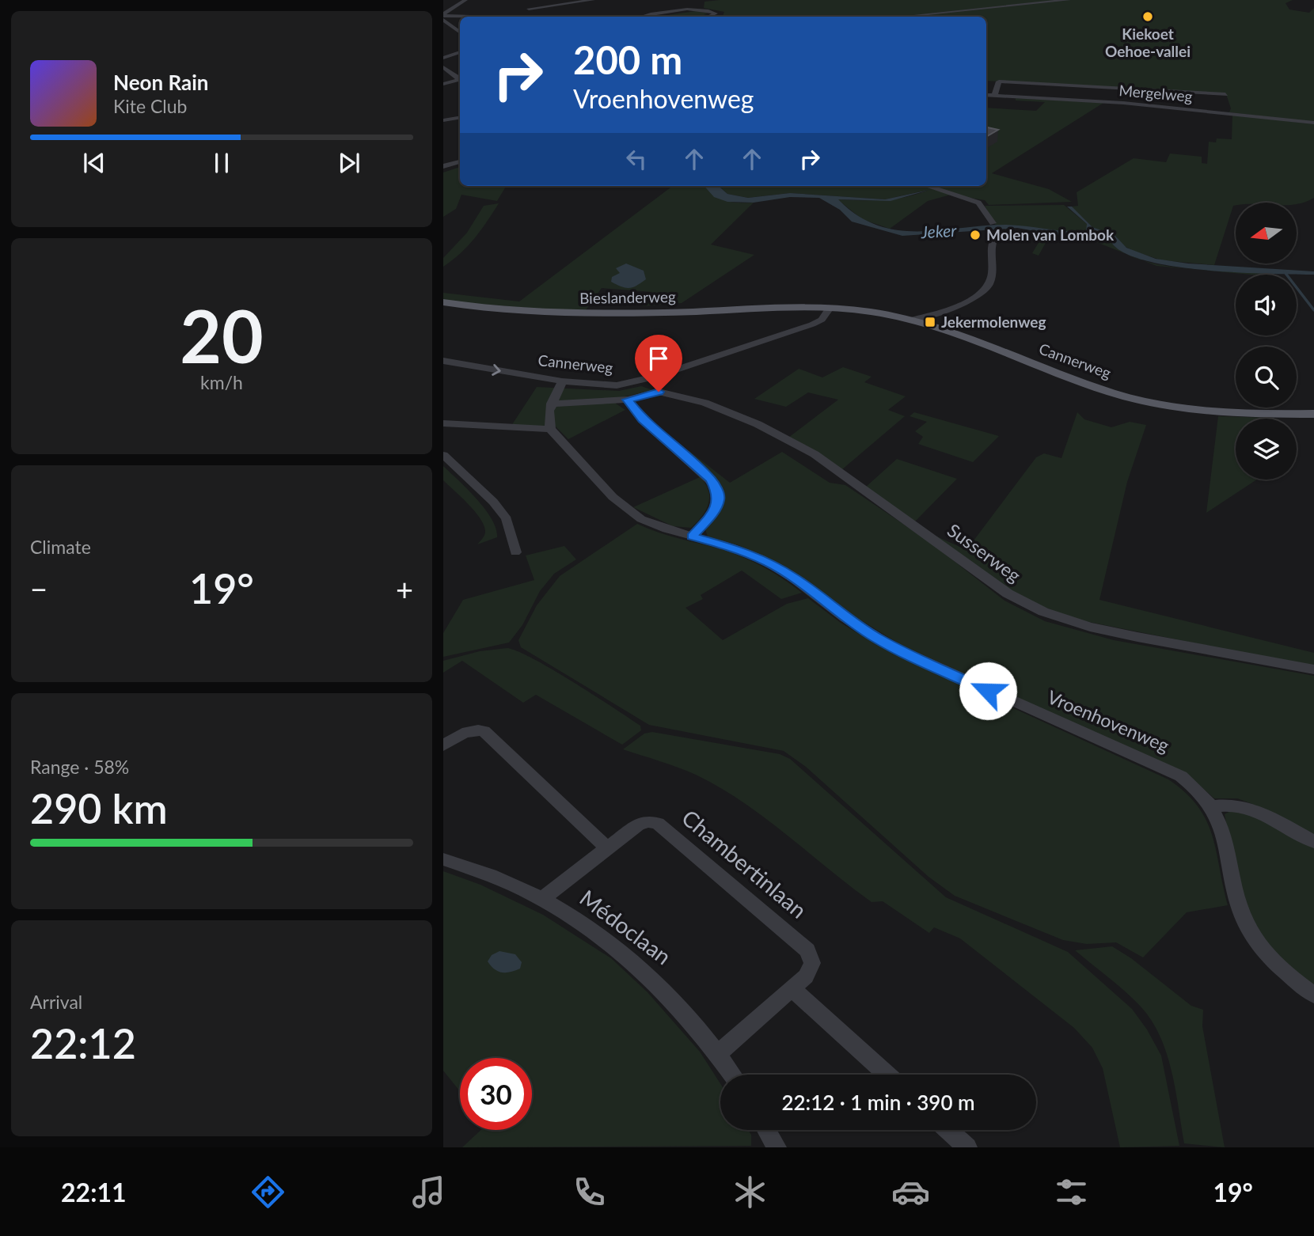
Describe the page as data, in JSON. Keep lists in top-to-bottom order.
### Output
{
  "streets": {
    "main road": ["Bieslanderweg", "Cannerweg"],
    "street": [
      "Mergelweg",
      "Susserweg",
      "Vroenhovenweg",
      "Chambertinlaan",
      "Médoclaan"
    ]
  },
  "crossings": [
    ["Bieslanderweg", "Cannerweg"],
    ["Cannerweg", "Susserweg"],
    ["Chambertinlaan", "Médoclaan"]
  ],
  "water": ["Jeker"],
  "places": {
    "other": ["Kiekoet Oehoe-vallei", "Molen van Lombok"],
    "transit": ["Jekermolenweg"]
  },
  "north": "left",
  "page": {
    "turn": ["200 m", "Vroenhovenweg"],
    "song": ["Neon Rain", "Kite Club"],
    "tile": [
      ["20", "km/h"],
      "Climate",
      ["Range · 58%", "290 km"],
      ["Arrival", "22:12"]
    ],
    "heat": ["−", "19°", "+"],
    "limit": "30",
    "trip": "22:12 · 1 min · 390 m",
    "tabs": ["22:11", "19°"]
  }
}
